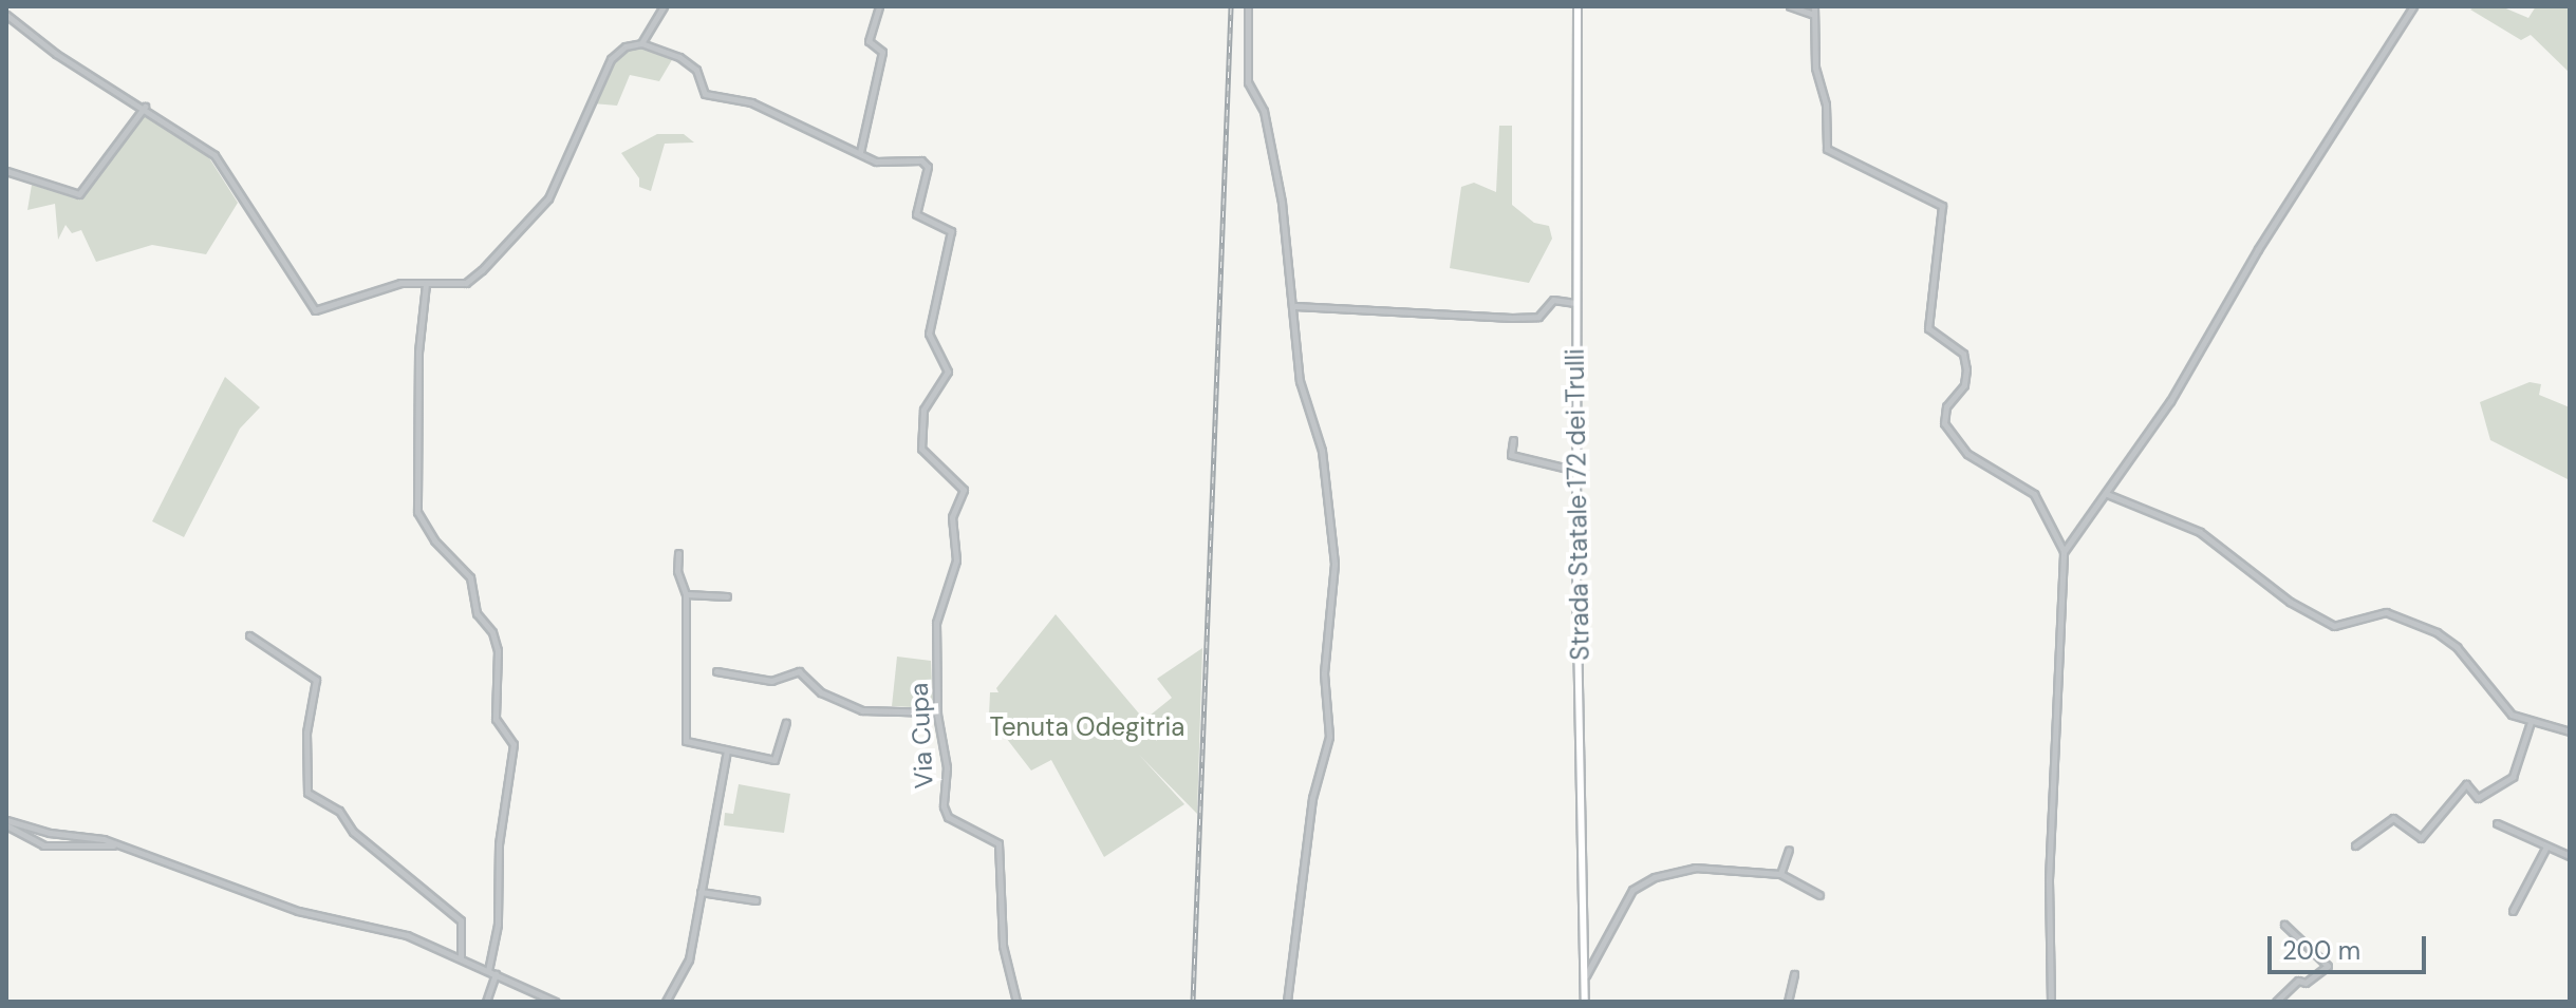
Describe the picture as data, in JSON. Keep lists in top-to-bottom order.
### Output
{
  "streets": {
    "main road": ["Strada Statale 172 dei Trulli"],
    "street": ["Via Cupa"]
  },
  "parks": ["Tenuta Odegitria"],
  "scale_bar": "200 m"
}
